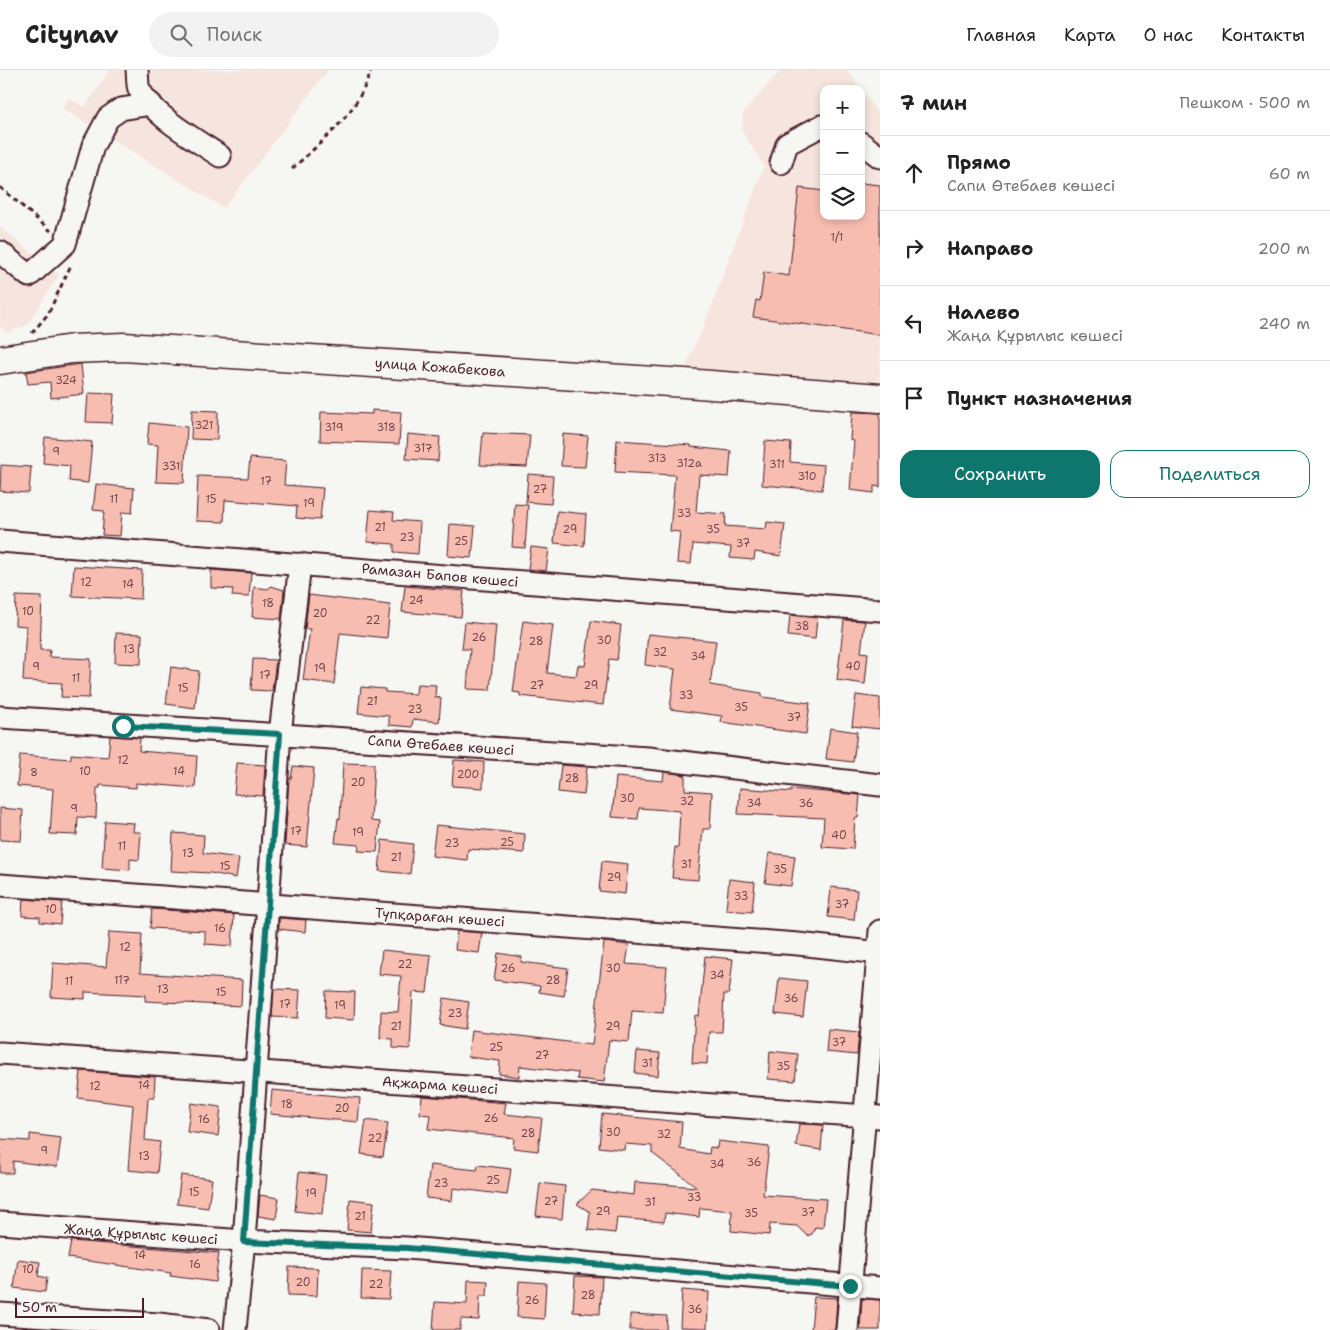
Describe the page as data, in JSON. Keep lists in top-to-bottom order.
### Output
{
  "streets": {
    "main road": ["улица Кожабекова"],
    "street": [
      "Рамазан Бапов көшесі",
      "Сапи Өтебаев көшесі",
      "Түпқараған көшесі",
      "Ақжарма көшесі",
      "Жаңа Құрылыс көшесі"
    ]
  },
  "house_numbers": [
    "1/1",
    "324",
    "321",
    "319",
    "318",
    "317",
    "9",
    "313",
    "312а",
    "311",
    "331",
    "310",
    "17",
    "27",
    "11",
    "15",
    "19",
    "33",
    "21",
    "29",
    "35",
    "23",
    "25",
    "37",
    "12",
    "14",
    "24",
    "18",
    "10",
    "20",
    "22",
    "38",
    "26",
    "30",
    "28",
    "13",
    "32",
    "34",
    "9",
    "40",
    "19",
    "17",
    "11",
    "27",
    "29",
    "15",
    "33",
    "21",
    "35",
    "23",
    "37",
    "12",
    "10",
    "14",
    "8",
    "200",
    "28",
    "20",
    "30",
    "32",
    "34",
    "36",
    "9",
    "17",
    "19",
    "40",
    "25",
    "23",
    "11",
    "13",
    "21",
    "31",
    "15",
    "35",
    "29",
    "33",
    "37",
    "10",
    "16",
    "12",
    "22",
    "26",
    "30",
    "34",
    "117",
    "28",
    "11",
    "13",
    "15",
    "36",
    "17",
    "19",
    "23",
    "21",
    "29",
    "37",
    "25",
    "27",
    "31",
    "35",
    "14",
    "12",
    "18",
    "20",
    "26",
    "16",
    "30",
    "28",
    "32",
    "22",
    "9",
    "13",
    "36",
    "34",
    "25",
    "23",
    "15",
    "19",
    "33",
    "27",
    "31",
    "29",
    "37",
    "35",
    "21",
    "14",
    "16",
    "10",
    "20",
    "22",
    "28",
    "26",
    "36"
  ],
  "scale_bar": "50 m",
  "page": {
    "header": "Citynav",
    "search": "Поиск",
    "nav": [
      "Главная",
      "Карта",
      "О нас",
      "Контакты"
    ],
    "heading": ["7 мин", "Пешком · 500 m"],
    "map_buttons": ["+", "−"],
    "list": [
      ["Прямо", "Сапи Өтебаев көшесі", "60 m"],
      ["Направо", "200 m"],
      ["Налево", "Жаңа Құрылыс көшесі", "240 m"],
      "Пункт назначения"
    ],
    "buttons": ["Сохранить", "Поделиться"],
    "scale": "50 m"
  }
}
